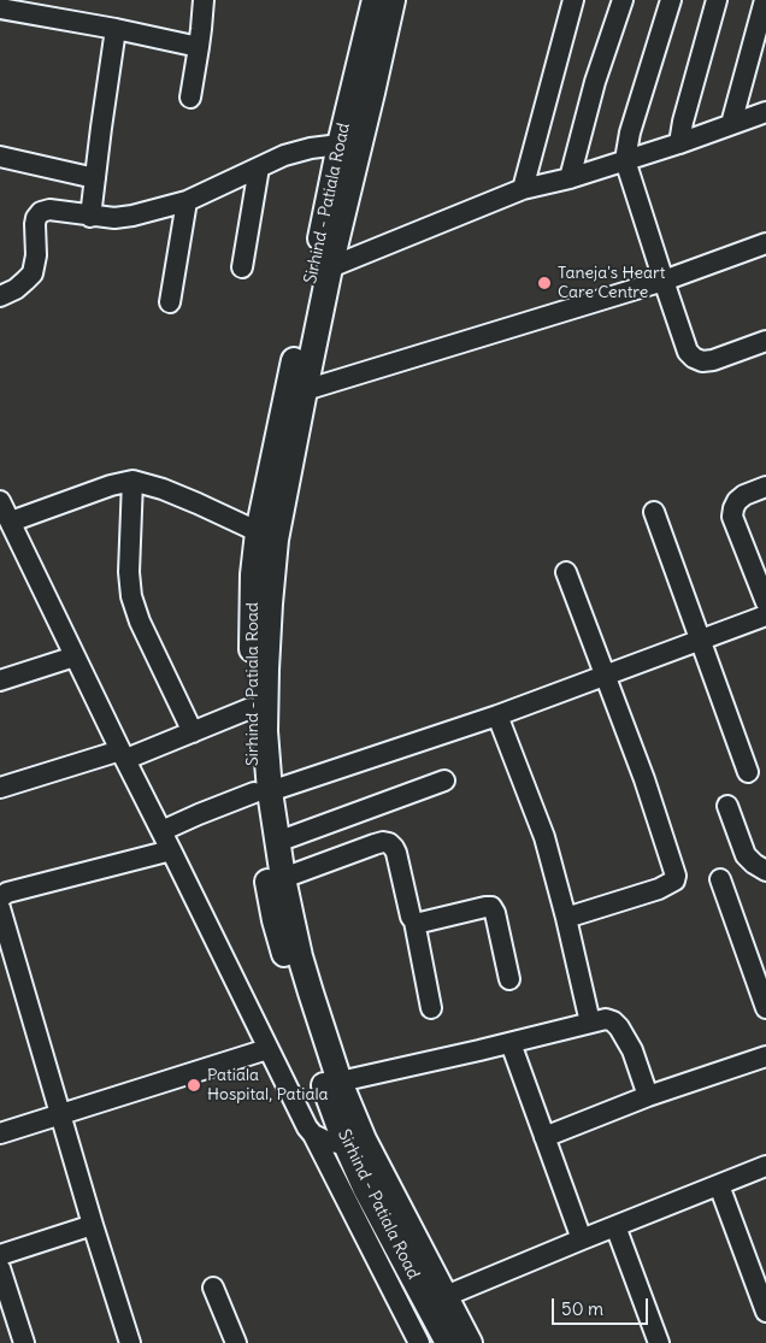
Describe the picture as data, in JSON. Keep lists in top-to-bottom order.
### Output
{
  "streets": {
    "main road": ["Sirhind - Patiala Road"]
  },
  "places": ["Taneja's Heart Care Centre", "Patiala Hospital, Patiala"],
  "scale_bar": "50 m"
}
